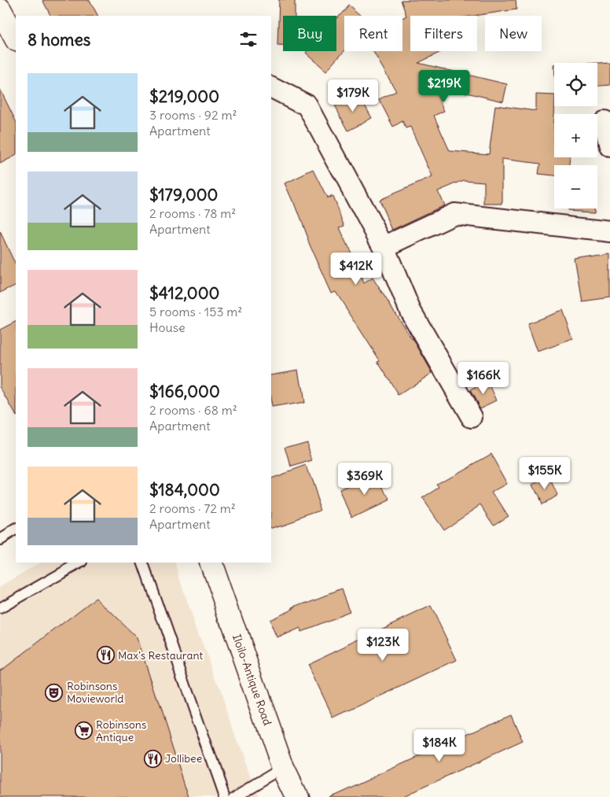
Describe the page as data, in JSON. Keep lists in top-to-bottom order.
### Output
{
  "streets": {
    "main road": ["Iloilo-Antique Road"]
  },
  "places": {
    "restaurant": ["Max's Restaurant", "Jollibee"],
    "theatre": ["Robinsons Movieworld"],
    "supermarket": ["Robinsons Antique"]
  },
  "page": {
    "chip": [
      "Buy",
      "Rent",
      "Filters",
      "New"
    ],
    "heading": "8 homes",
    "map_buttons": ["+", "−"],
    "list": [
      {
        "name": "$219,000",
        "note": "3 rooms · 92 m² · Apartment"
      },
      {
        "name": "$179,000",
        "note": "2 rooms · 78 m² · Apartment"
      },
      {
        "name": "$412,000",
        "note": "5 rooms · 153 m² · House"
      },
      {
        "name": "$166,000",
        "note": "2 rooms · 68 m² · Apartment"
      },
      {
        "name": "$184,000",
        "note": "2 rooms · 72 m² · Apartment"
      }
    ],
    "price": [
      "$219K",
      "$179K",
      "$412K",
      "$166K",
      "$155K",
      "$369K",
      "$123K",
      "$184K"
    ]
  }
}
